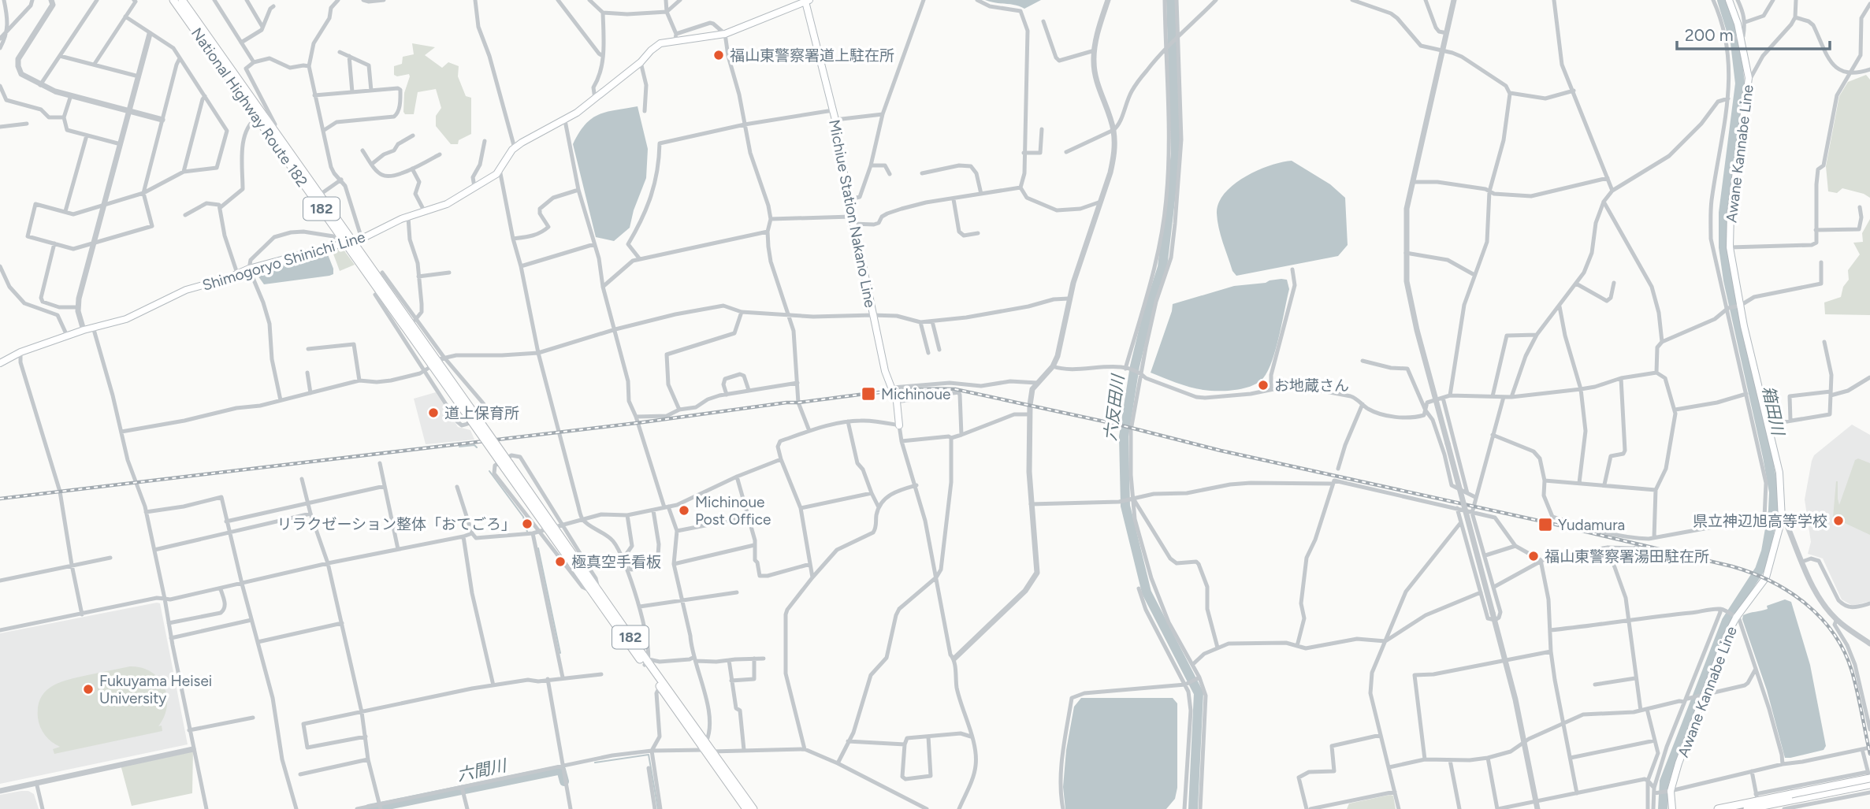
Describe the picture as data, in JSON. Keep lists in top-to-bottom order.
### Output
{
  "streets": {
    "highway": ["National Highway Route 182", "182"],
    "main road": ["Awane Kannabe Line", "Michiue Station Nakano Line", "Shimogoryo Shinichi Line"]
  },
  "crossings": [
    ["National Highway Route 182", "Shimogoryo Shinichi Line"],
    ["Michiue Station Nakano Line", "Shimogoryo Shinichi Line"]
  ],
  "water": ["六反田川", "箱田川", "六間川"],
  "places": {
    "other": [
      "福山東警察署道上駐在所",
      "お地蔵さん",
      "道上保育所",
      "Michinoue Post Office",
      "県立神辺旭高等学校",
      "リラクゼーション整体「おてごろ」",
      "福山東警察署湯田駐在所",
      "極真空手看板",
      "Fukuyama Heisei University"
    ],
    "transit": ["Michinoue", "Yudamura"]
  },
  "scale_bar": "200 m"
}
